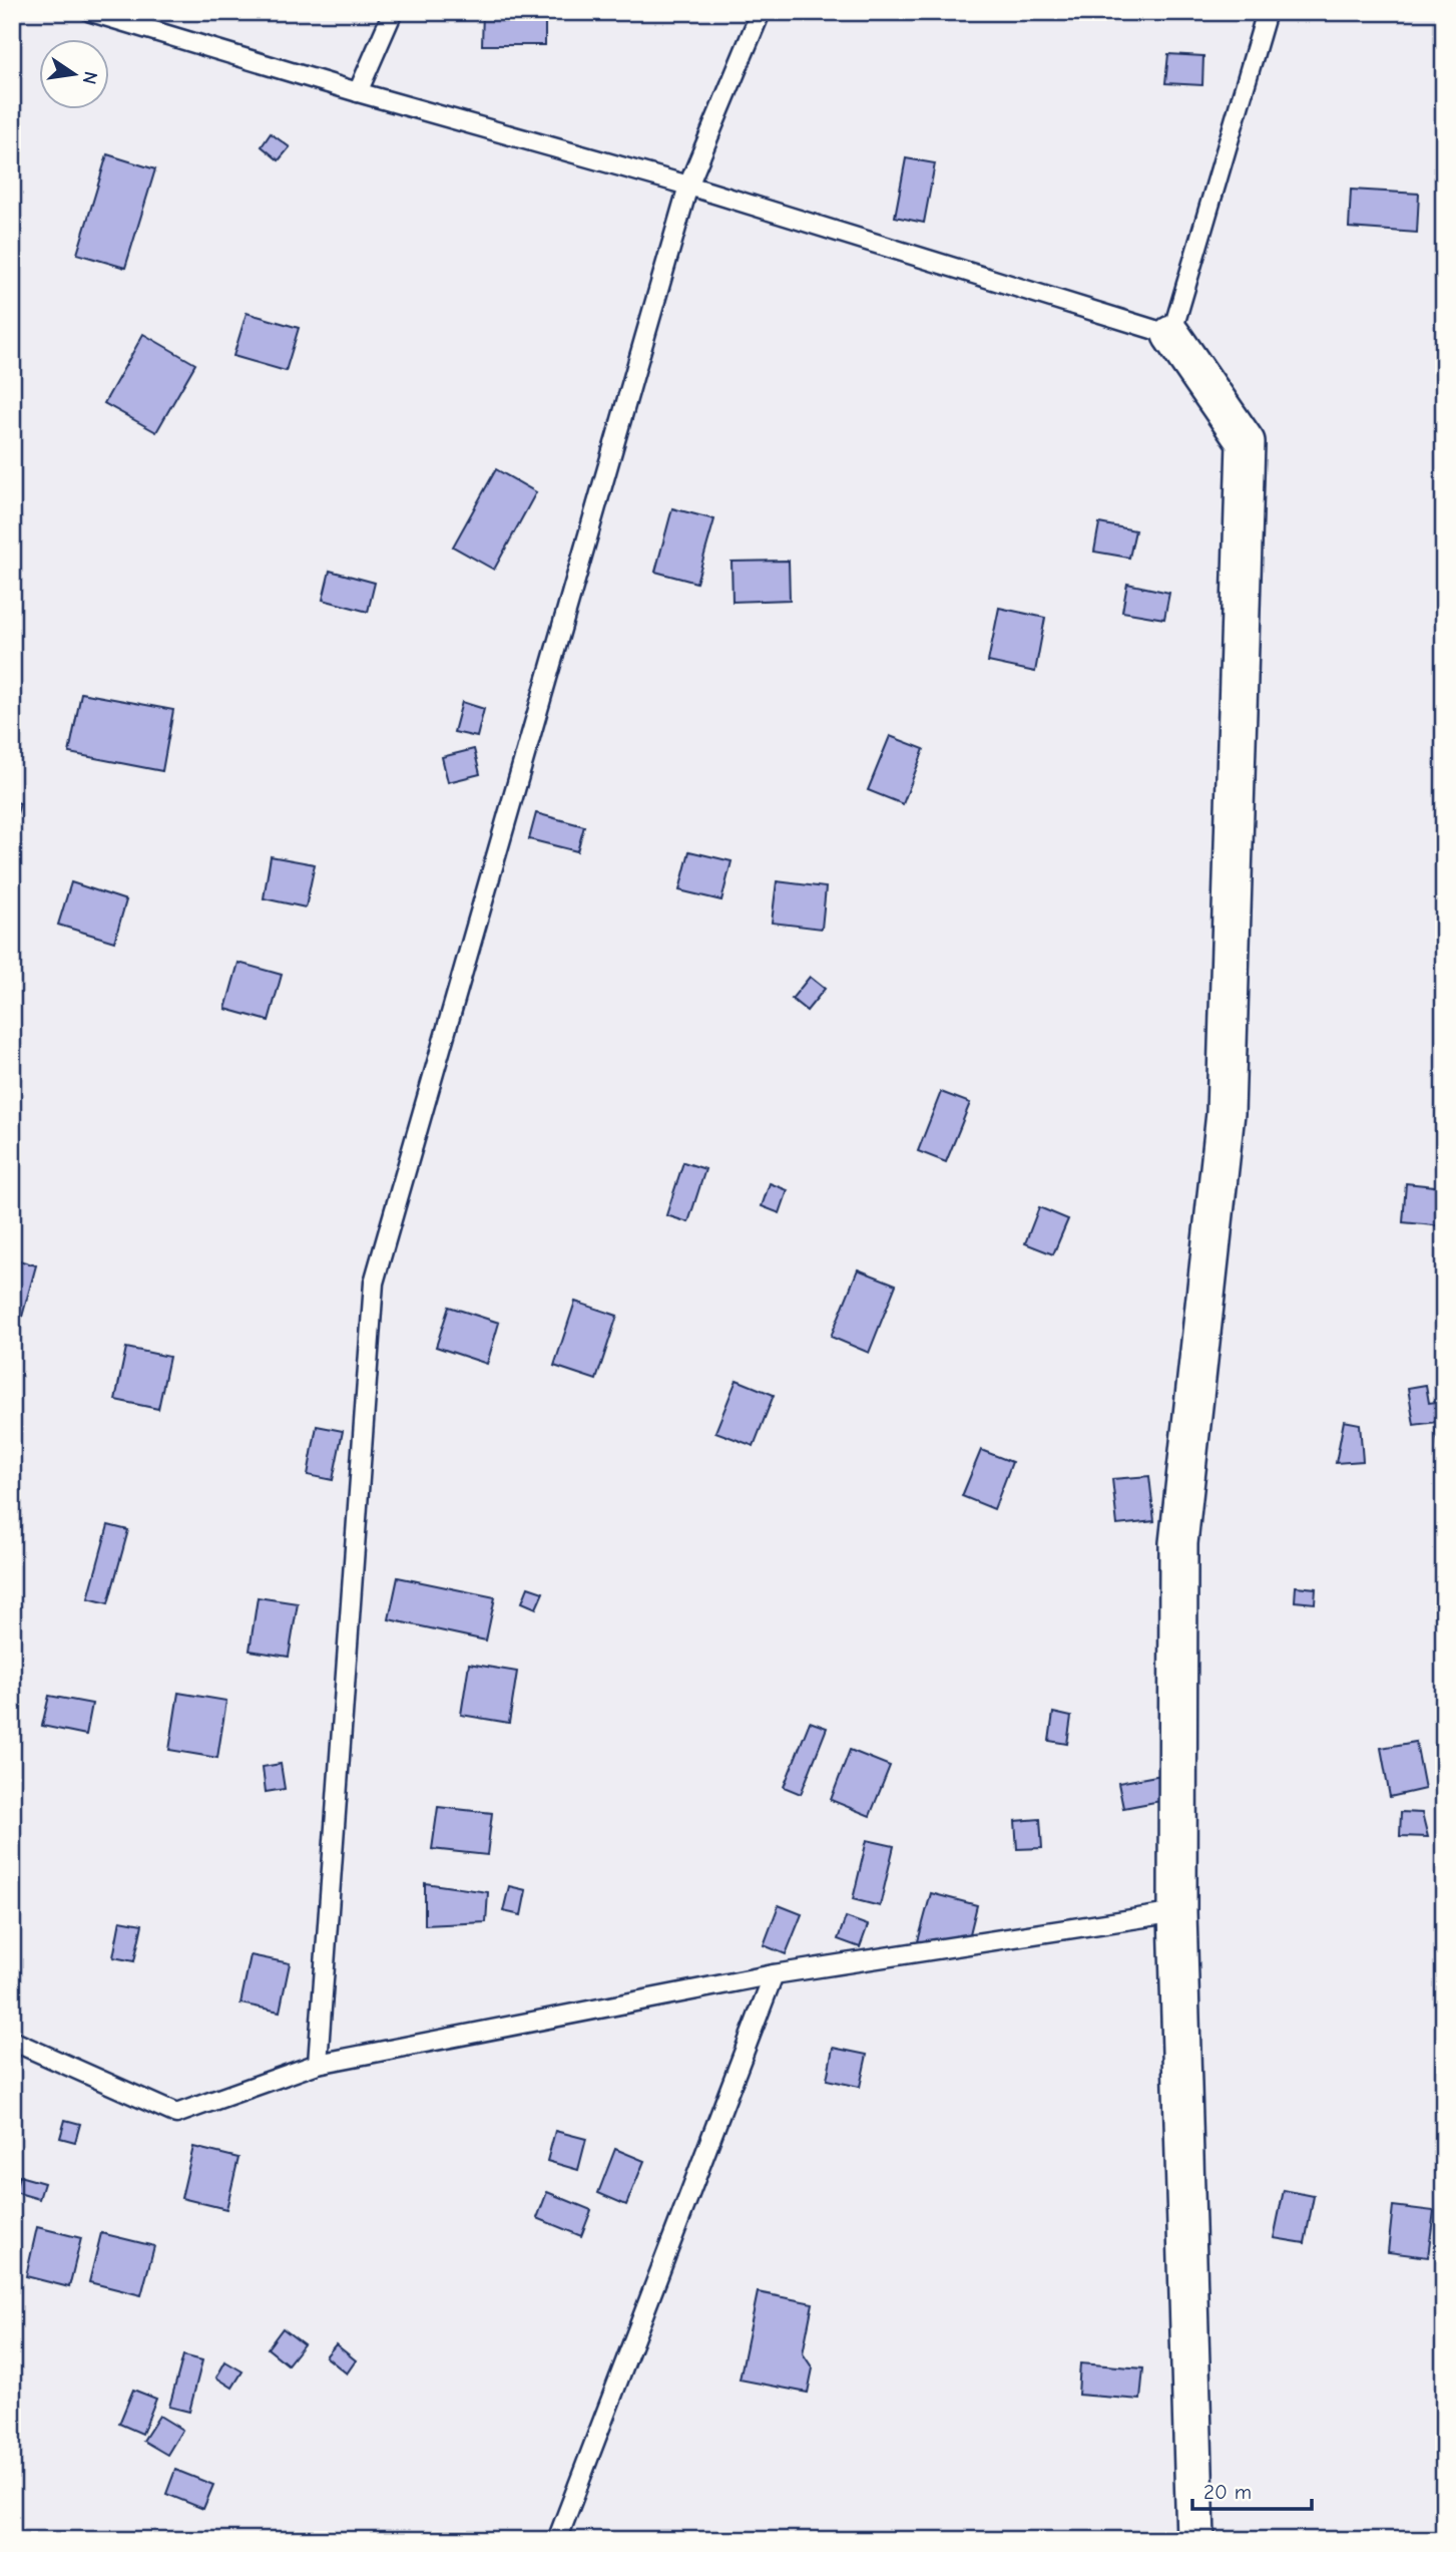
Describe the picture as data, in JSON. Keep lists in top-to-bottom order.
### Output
{
  "scale_bar": "20 m",
  "north": "right"
}
